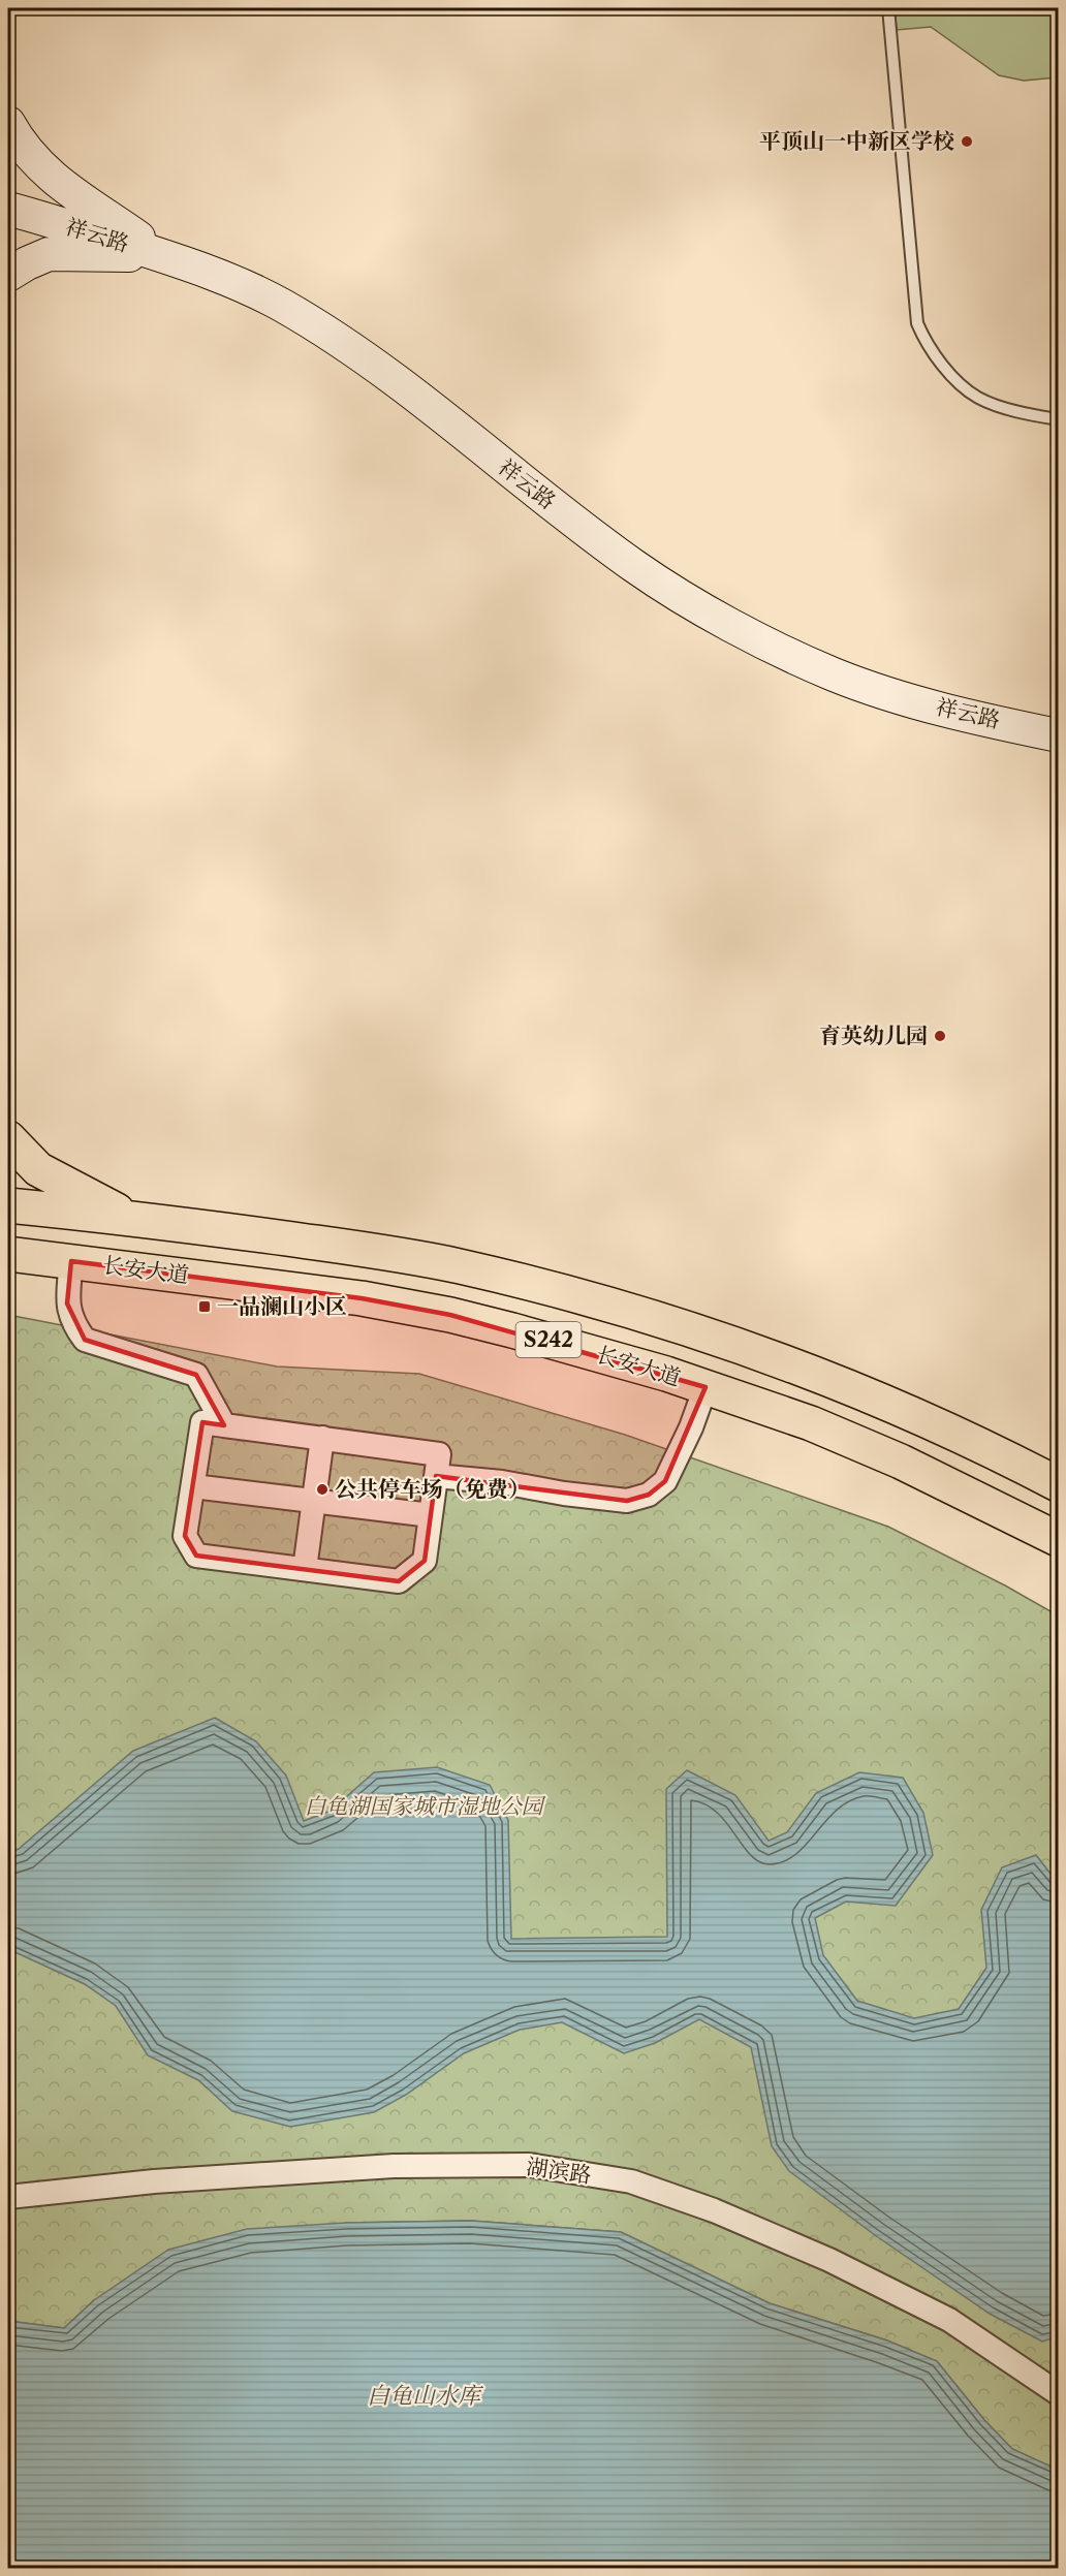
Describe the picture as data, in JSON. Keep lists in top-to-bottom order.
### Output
{
  "streets": {
    "main road": ["祥云路", "长安大道", "S242"],
    "street": ["湖滨路"]
  },
  "water": ["白龟山水库"],
  "parks": ["白龟湖国家城市湿地公园"],
  "places": {
    "other": ["平顶山一中新区学校", "育英幼儿园", "公共停车场（免费）"],
    "transit": ["一品澜山小区"]
  }
}
